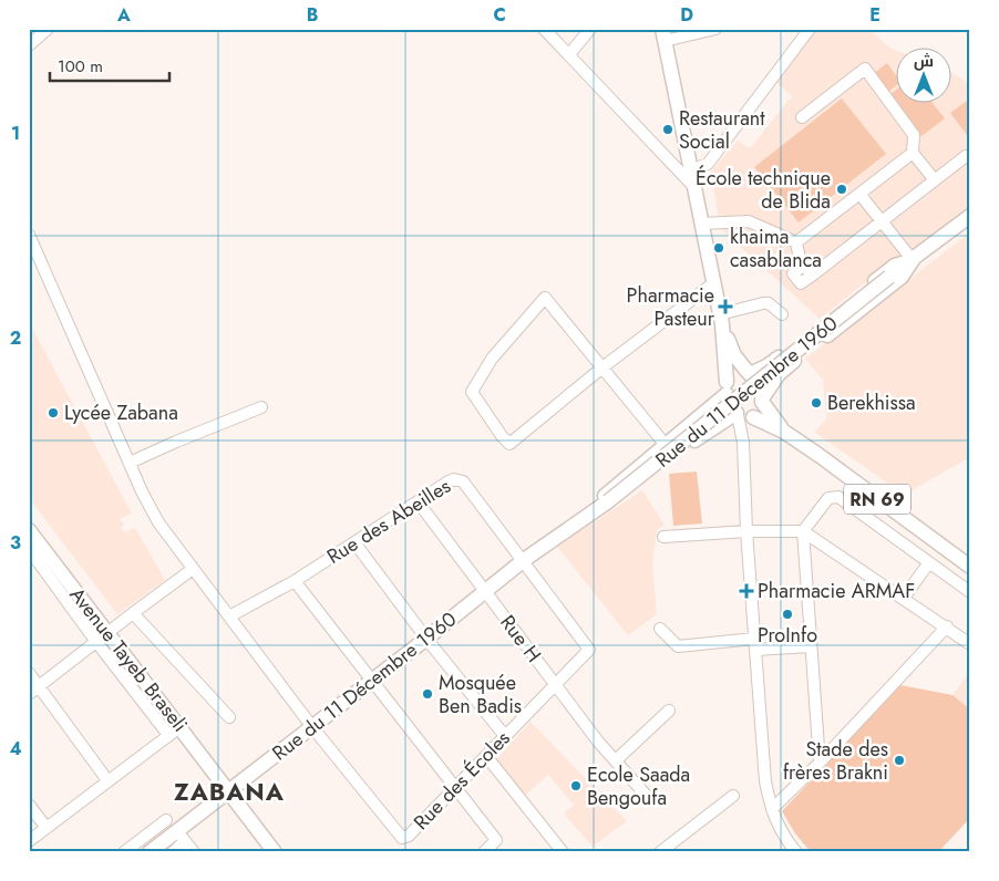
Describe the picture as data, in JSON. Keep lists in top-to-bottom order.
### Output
{
  "streets": {
    "main road": ["Rue du 11 Décembre 1960", "RN 69", "Avenue Tayeb Braseli"],
    "street": ["Rue des Abeilles", "Rue H", "Rue des Écoles"]
  },
  "crossings": [
    ["Rue du 11 Décembre 1960", "Rue des Abeilles"],
    ["Rue du 11 Décembre 1960", "Rue H"],
    ["Rue du 11 Décembre 1960", "Avenue Tayeb Braseli"],
    ["Rue du 11 Décembre 1960", "Rue des Écoles"],
    ["Rue des Abeilles", "Rue H"],
    ["Rue des Abeilles", "Rue des Écoles"],
    ["Rue H", "Rue des Écoles"]
  ],
  "districts": ["ZABANA"],
  "places": {
    "other": [
      "Restaurant Social",
      "École technique de Blida",
      "khaima casablanca",
      "Berekhissa",
      "Lycée Zabana",
      "ProInfo",
      "Mosquée Ben Badis",
      "Stade des frères Brakni",
      "Ecole Saada Bengoufa"
    ],
    "health": ["Pharmacie Pasteur", "Pharmacie ARMAF"]
  },
  "scale_bar": "100 m",
  "north": "top",
  "grid": {
    "columns": [
      "A",
      "B",
      "C",
      "D",
      "E"
    ],
    "rows": [
      "1",
      "2",
      "3",
      "4"
    ]
  }
}
